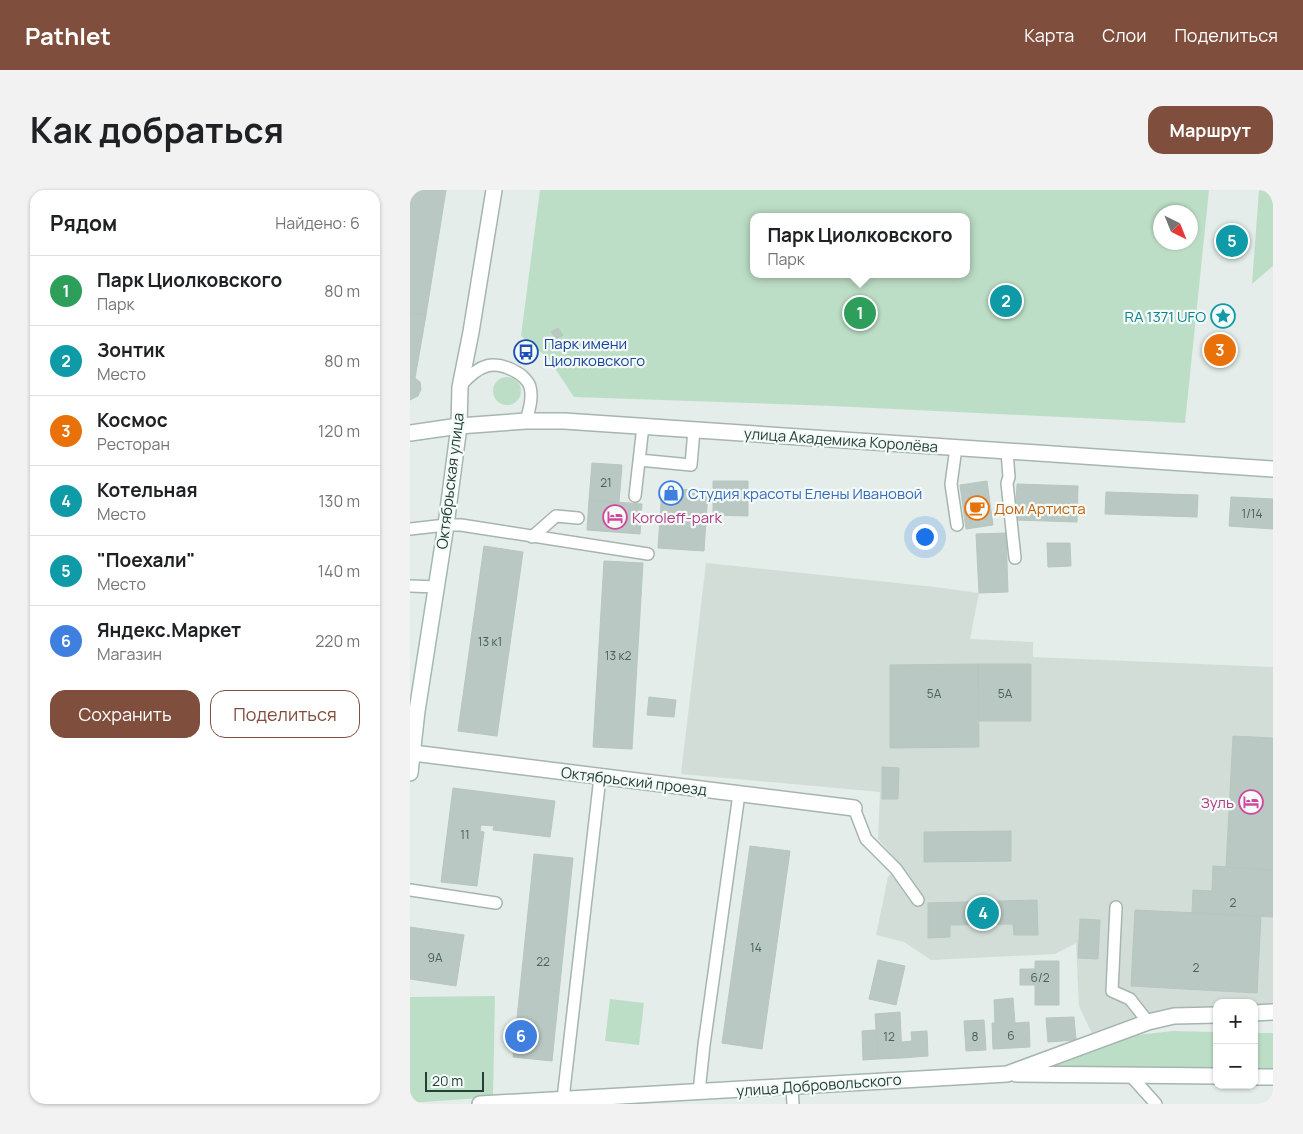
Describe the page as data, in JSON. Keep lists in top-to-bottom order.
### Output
{
  "streets": {
    "street": [
      "улица Академика Королёва",
      "Октябрьская улица",
      "Октябрьский проезд",
      "улица Добровольского"
    ]
  },
  "crossings": [
    ["улица Академика Королёва", "Октябрьская улица"],
    ["Октябрьская улица", "Октябрьский проезд"]
  ],
  "places": {
    "place": ["RA 1371 UFO"],
    "bus stop": ["Парк имени Циолковского"],
    "shop": ["Студия красоты Елены Ивановой"],
    "cafe": ["Дом Артиста"],
    "hotel": ["Koroleff-park", "Зуль"]
  },
  "house_numbers": [
    "21",
    "1/14",
    "13 к1",
    "13 к2",
    "5А",
    "5А",
    "11",
    "2",
    "14",
    "9А",
    "22",
    "2",
    "6/2",
    "6",
    "12",
    "8"
  ],
  "scale_bar": "20 m",
  "north": "bottom right",
  "page": {
    "header": "Pathlet",
    "nav": ["Карта", "Слои", "Поделиться"],
    "title": "Как добраться",
    "buttons": [
      "Маршрут",
      ["Сохранить", "Поделиться"]
    ],
    "heading": ["Рядом", "Найдено: 6"],
    "popup": ["Парк Циолковского", "Парк"],
    "pins": [
      "5",
      "2",
      "1",
      "3",
      "4",
      "6"
    ],
    "list": [
      {
        "mark": "1",
        "name": "Парк Циолковского",
        "note": "Парк",
        "value": "80 m"
      },
      {
        "mark": "2",
        "name": "Зонтик",
        "note": "Место",
        "value": "80 m"
      },
      {
        "mark": "3",
        "name": "Космос",
        "note": "Ресторан",
        "value": "120 m"
      },
      {
        "mark": "4",
        "name": "Котельная",
        "note": "Место",
        "value": "130 m"
      },
      {
        "mark": "5",
        "name": "\"Поехали\"",
        "note": "Место",
        "value": "140 m"
      },
      {
        "mark": "6",
        "name": "Яндекс.Маркет",
        "note": "Магазин",
        "value": "220 m"
      }
    ],
    "map_buttons": ["+", "−"],
    "scale": "20 m"
  }
}
